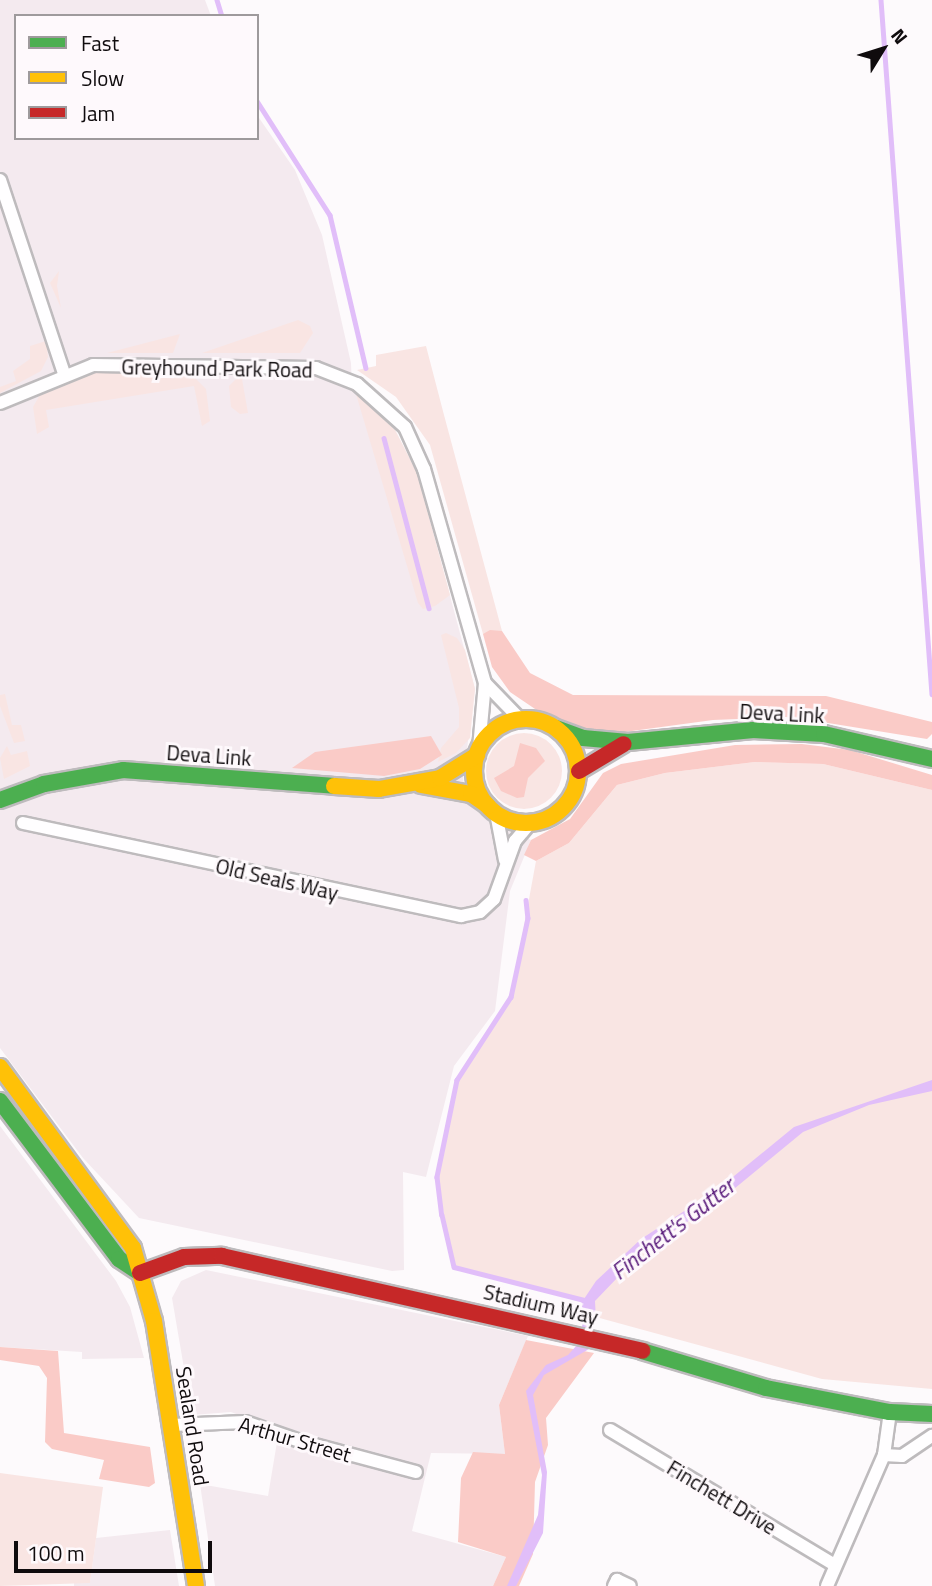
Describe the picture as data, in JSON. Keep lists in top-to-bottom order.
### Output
{
  "streets": {
    "main road": ["Deva Link", "Stadium Way", "Sealand Road"],
    "street": [
      "Greyhound Park Road",
      "Old Seals Way",
      "Arthur Street",
      "Finchett Drive"
    ]
  },
  "crossings": [
    ["Greyhound Park Road", "Deva Link"],
    ["Greyhound Park Road", "Old Seals Way"],
    ["Deva Link", "Old Seals Way"],
    ["Stadium Way", "Sealand Road"],
    ["Sealand Road", "Arthur Street"]
  ],
  "water": ["Finchett's Gutter"],
  "legend": ["Fast", "Slow", "Jam"],
  "scale_bar": "100 m",
  "north": "top right"
}
